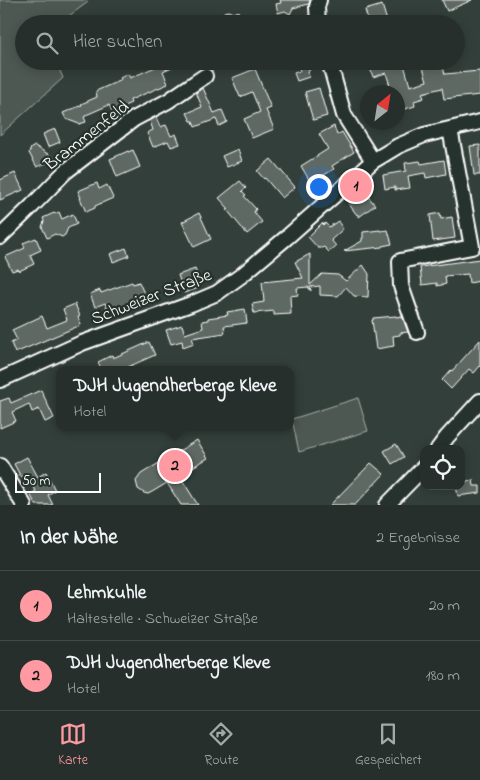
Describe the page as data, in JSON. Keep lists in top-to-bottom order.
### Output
{
  "streets": {
    "street": ["Brammenfeld", "Schweizer Straße"]
  },
  "scale_bar": "50 m",
  "north": "top right",
  "page": {
    "search": "Hier suchen",
    "pins": ["1", "2"],
    "popup": ["DJH Jugendherberge Kleve", "Hotel"],
    "scale": "50 m",
    "heading": ["In der Nähe", "2 Ergebnisse"],
    "list": [
      {
        "mark": "1",
        "name": "Lehmkuhle",
        "note": "Haltestelle · Schweizer Straße",
        "value": "20 m"
      },
      {
        "mark": "2",
        "name": "DJH Jugendherberge Kleve",
        "note": "Hotel",
        "value": "180 m"
      }
    ],
    "nav": ["Karte", "Route", "Gespeichert"]
  }
}
